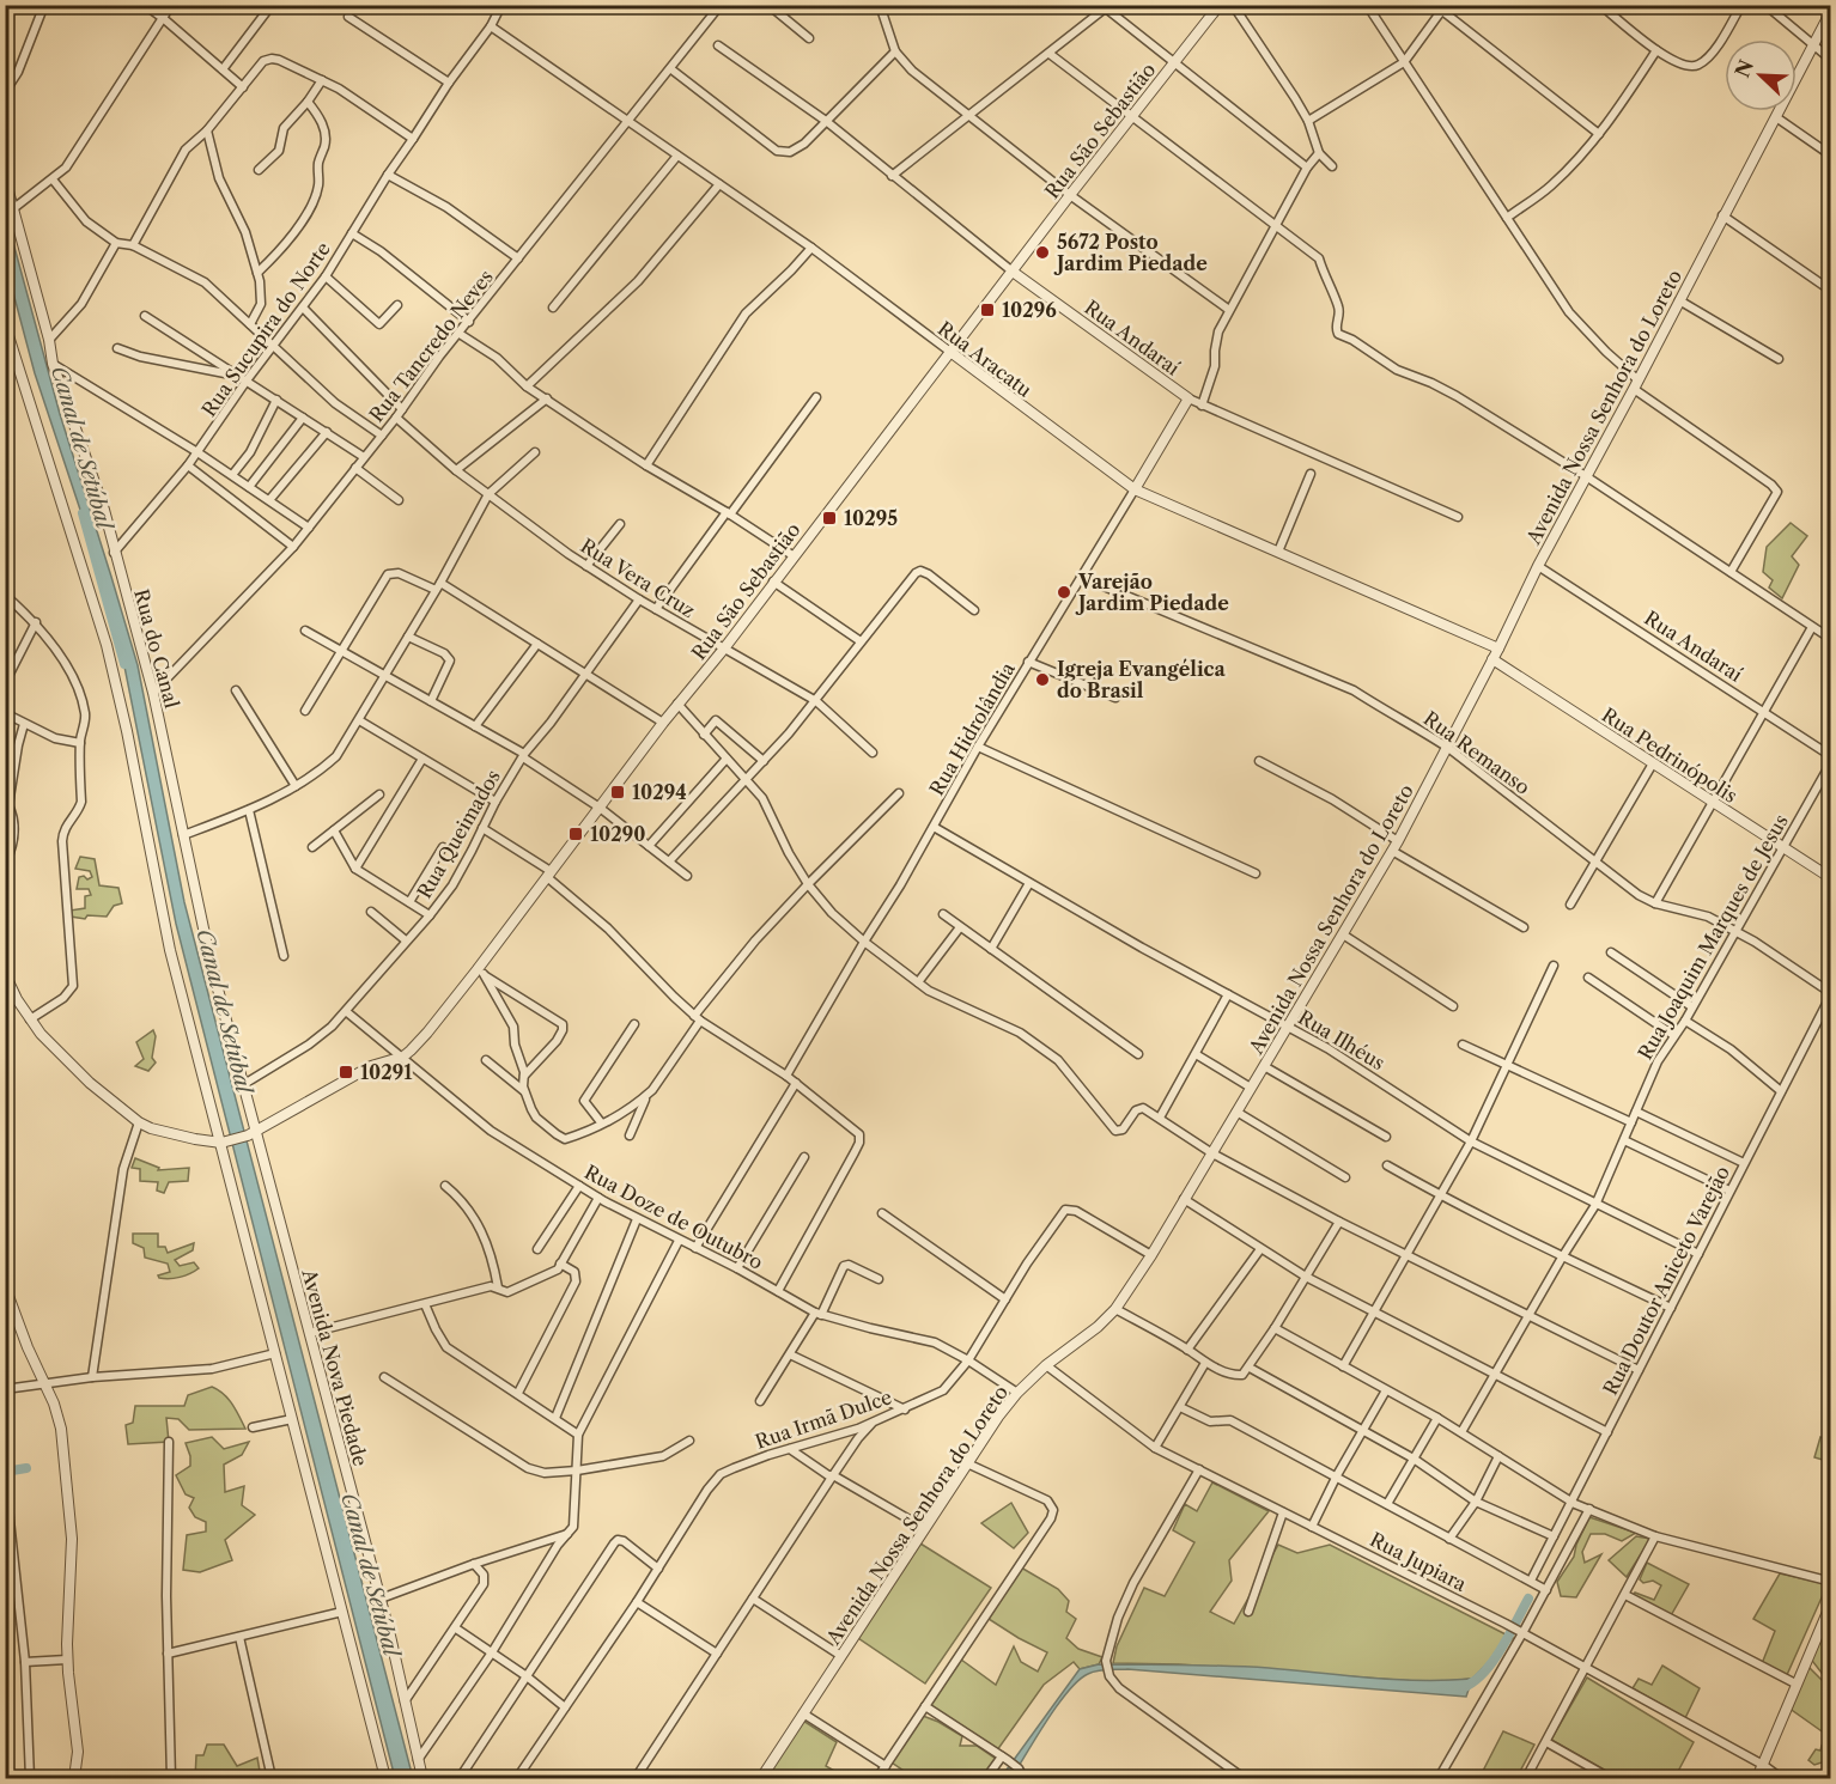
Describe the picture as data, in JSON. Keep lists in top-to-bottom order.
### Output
{
  "streets": {
    "street": [
      "Rua São Sebastião",
      "Rua Sucupira do Norte",
      "Rua Andaraí",
      "Rua Tancredo Neves",
      "Rua Aracatu",
      "Avenida Nossa Senhora do Loreto",
      "Rua Vera Cruz",
      "Rua do Canal",
      "Rua Hidrolândia",
      "Rua Remanso",
      "Rua Pedrinópolis",
      "Rua Queimados",
      "Rua Joaquim Marques de Jesus",
      "Rua Ilhéus",
      "Rua Doze de Outubro",
      "Rua Doutor Aniceto Varejão",
      "Avenida Nova Piedade",
      "Rua Irmã Dulce",
      "Rua Jupiara"
    ]
  },
  "crossings": [
    ["Rua São Sebastião", "Rua Andaraí"],
    ["Rua São Sebastião", "Rua Aracatu"],
    ["Rua São Sebastião", "Rua Vera Cruz"],
    ["Rua São Sebastião", "Rua do Canal"],
    ["Rua São Sebastião", "Rua Doze de Outubro"],
    ["Rua São Sebastião", "Avenida Nova Piedade"],
    ["Rua Sucupira do Norte", "Rua Aracatu"],
    ["Rua Sucupira do Norte", "Rua do Canal"],
    ["Rua Andaraí", "Avenida Nossa Senhora do Loreto"],
    ["Rua Andaraí", "Rua Hidrolândia"],
    ["Rua Tancredo Neves", "Rua Aracatu"],
    ["Rua Tancredo Neves", "Rua Vera Cruz"],
    ["Rua Tancredo Neves", "Rua do Canal"],
    ["Rua Aracatu", "Avenida Nossa Senhora do Loreto"],
    ["Rua Aracatu", "Rua Hidrolândia"],
    ["Avenida Nossa Senhora do Loreto", "Rua Remanso"],
    ["Avenida Nossa Senhora do Loreto", "Rua Pedrinópolis"],
    ["Avenida Nossa Senhora do Loreto", "Rua Ilhéus"],
    ["Avenida Nossa Senhora do Loreto", "Rua Doze de Outubro"],
    ["Avenida Nossa Senhora do Loreto", "Rua Irmã Dulce"],
    ["Avenida Nossa Senhora do Loreto", "Rua Jupiara"],
    ["Rua Vera Cruz", "Rua Queimados"],
    ["Rua do Canal", "Rua Queimados"],
    ["Rua do Canal", "Avenida Nova Piedade"],
    ["Rua Hidrolândia", "Rua Remanso"],
    ["Rua Hidrolândia", "Rua Ilhéus"],
    ["Rua Remanso", "Rua Joaquim Marques de Jesus"],
    ["Rua Remanso", "Rua Doutor Aniceto Varejão"],
    ["Rua Pedrinópolis", "Rua Joaquim Marques de Jesus"],
    ["Rua Queimados", "Rua Doze de Outubro"],
    ["Rua Joaquim Marques de Jesus", "Rua Ilhéus"],
    ["Rua Ilhéus", "Rua Doutor Aniceto Varejão"],
    ["Rua Doze de Outubro", "Rua Irmã Dulce"]
  ],
  "water": ["Canal de Setúbal"],
  "places": {
    "other": ["5672 Posto Jardim Piedade", "Varejão Jardim Piedade", "Igreja Evangélica do Brasil"],
    "transit": [
      "10296",
      "10295",
      "10294",
      "10290",
      "10291"
    ]
  },
  "north": "top left"
}
